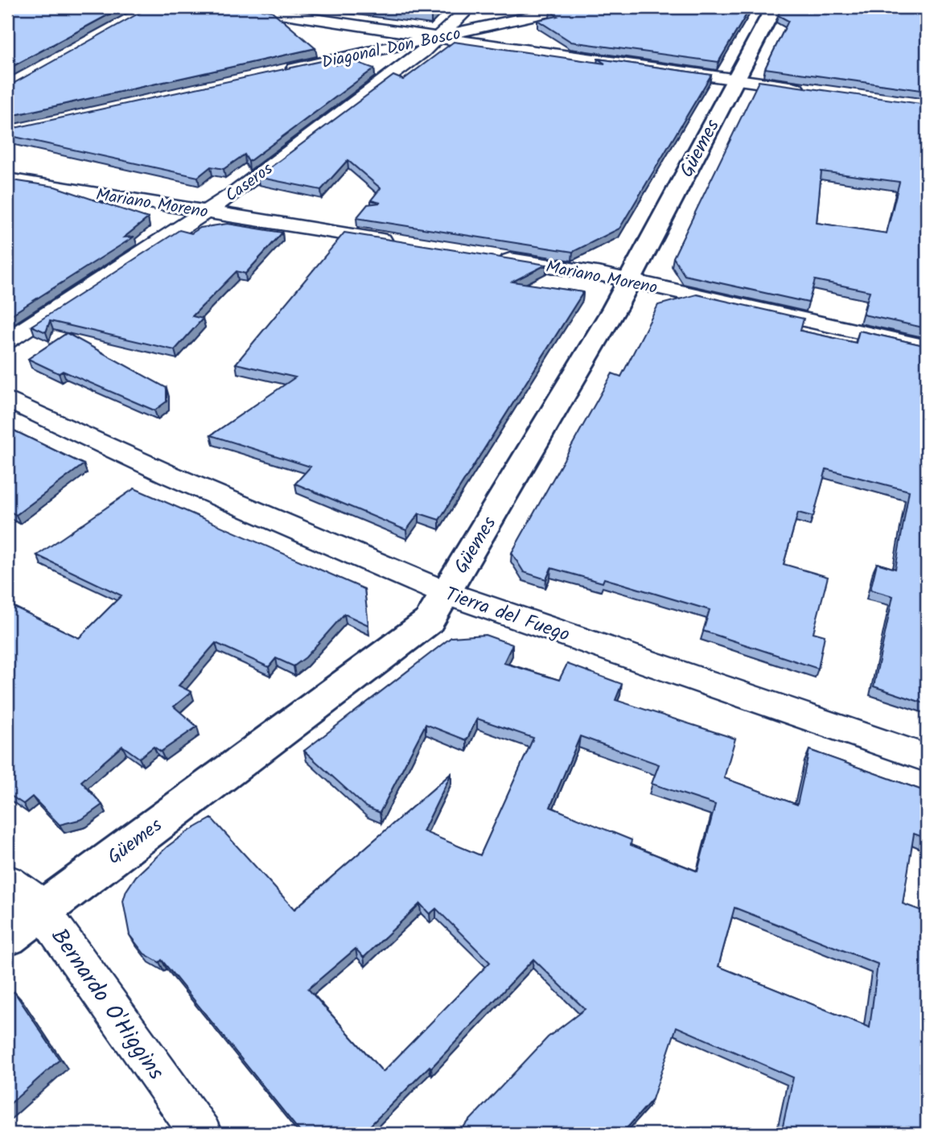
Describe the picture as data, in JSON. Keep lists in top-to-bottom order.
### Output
{
  "streets": {
    "main road": ["Güemes"],
    "street": [
      "Diagonal Don Bosco",
      "Caseros",
      "Mariano Moreno",
      "Tierra del Fuego",
      "Bernardo O'Higgins"
    ]
  },
  "crossings": [
    ["Diagonal Don Bosco", "Caseros"],
    ["Güemes", "Mariano Moreno"],
    ["Güemes", "Tierra del Fuego"],
    ["Güemes", "Bernardo O'Higgins"],
    ["Caseros", "Mariano Moreno"]
  ]
}
